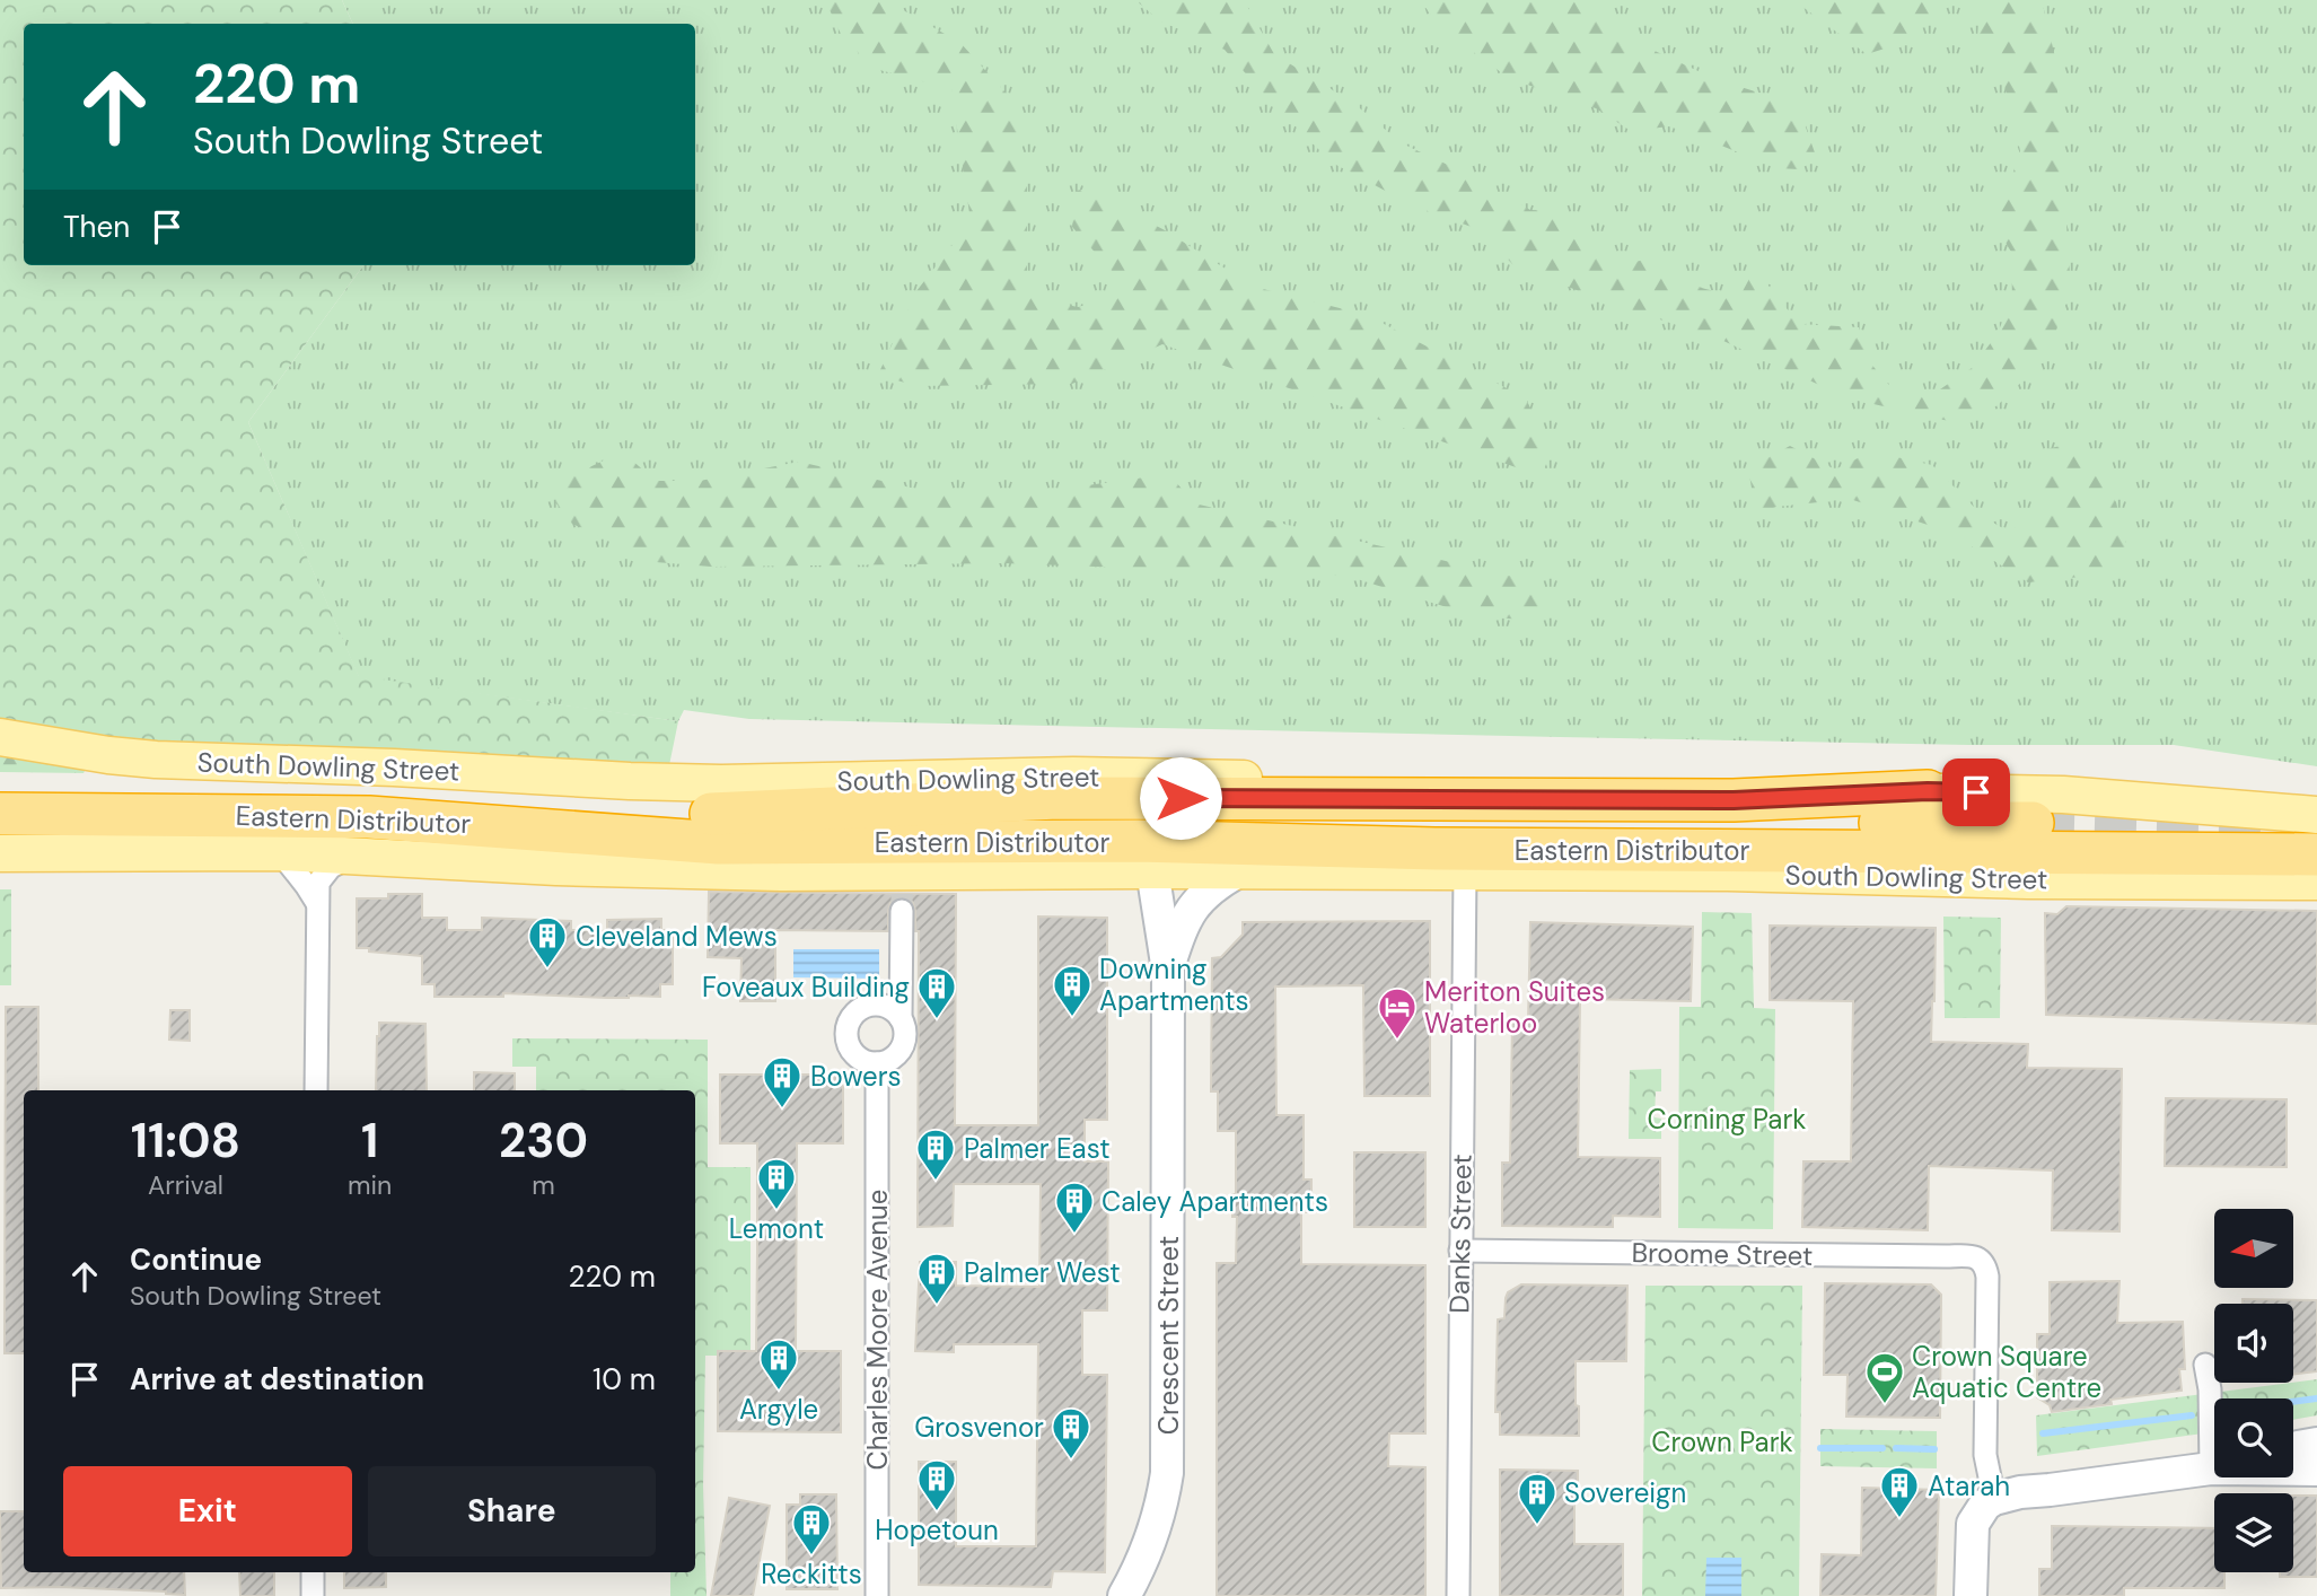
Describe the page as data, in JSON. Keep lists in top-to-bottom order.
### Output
{
  "streets": {
    "highway": ["Eastern Distributor"],
    "main road": ["South Dowling Street", "Crescent Street"],
    "street": ["Danks Street", "Broome Street", "Charles Moore Avenue"]
  },
  "crossings": [
    ["South Dowling Street", "Danks Street"],
    ["South Dowling Street", "Crescent Street"],
    ["Danks Street", "Broome Street"]
  ],
  "parks": ["Corning Park", "Crown Park"],
  "places": {
    "building": [
      "Cleveland Mews",
      "Downing Apartments",
      "Foveaux Building",
      "Bowers",
      "Palmer East",
      "Lemont",
      "Caley Apartments",
      "Palmer West",
      "Argyle",
      "Grosvenor",
      "Hopetoun",
      "Atarah",
      "Sovereign",
      "Reckitts"
    ],
    "hotel": ["Meriton Suites Waterloo"],
    "sports": ["Crown Square Aquatic Centre"]
  },
  "north": "left",
  "page": {
    "turn": ["220 m", "South Dowling Street"],
    "then": "Then",
    "eta": [
      "11:08",
      "Arrival",
      "1",
      "min",
      "230",
      "m"
    ],
    "list": [
      {
        "name": "Continue",
        "note": "South Dowling Street",
        "value": "220 m"
      },
      {
        "name": "Arrive at destination",
        "value": "10 m"
      }
    ],
    "buttons": ["Exit", "Share"]
  }
}
